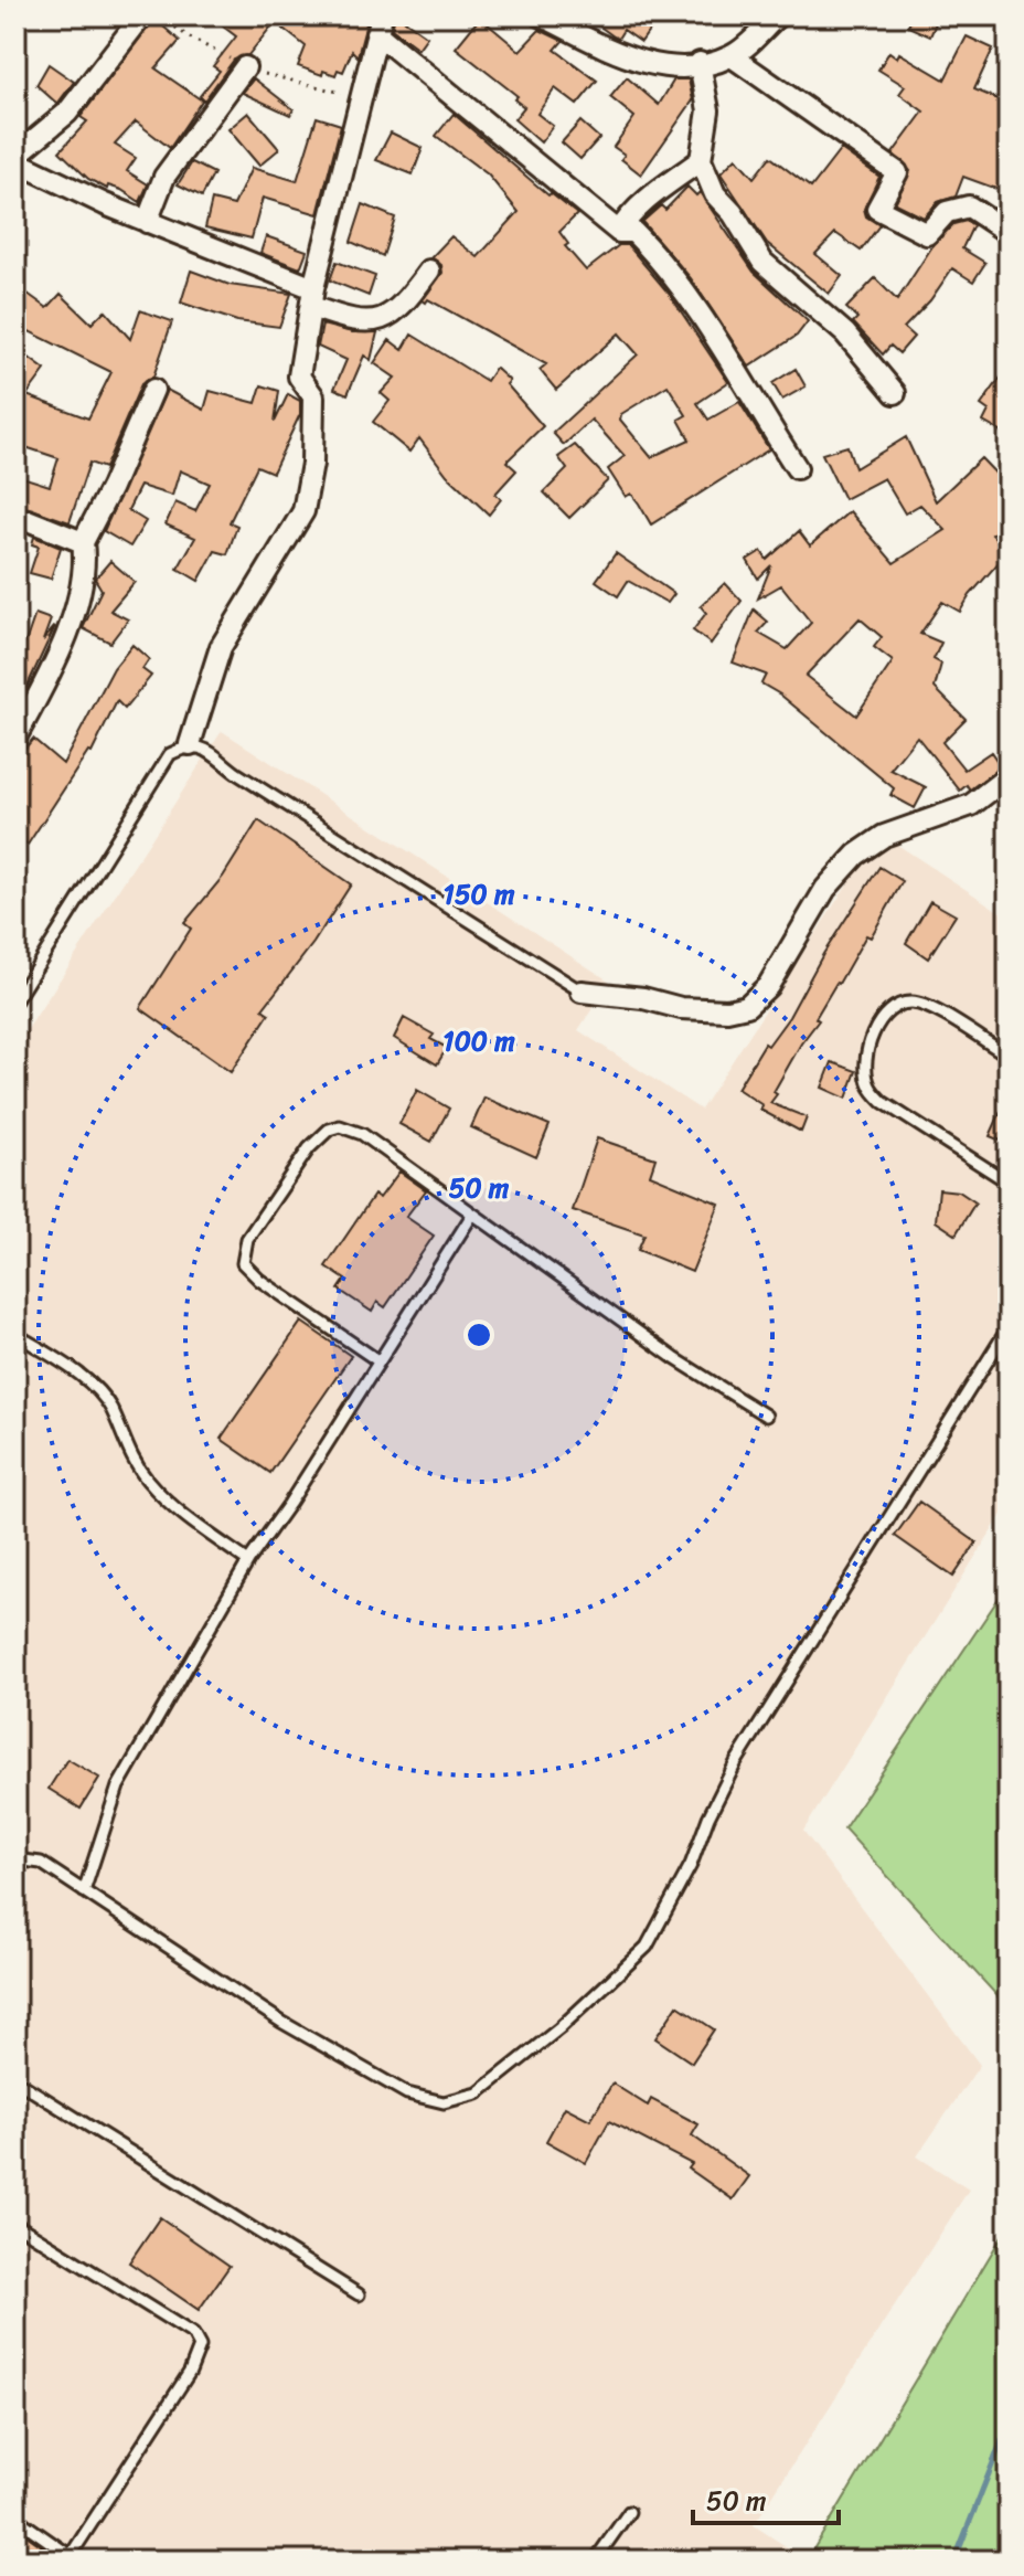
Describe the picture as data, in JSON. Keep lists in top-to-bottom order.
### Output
{
  "scale_bar": "50 m",
  "rings": ["150 m", "100 m", "50 m"]
}
